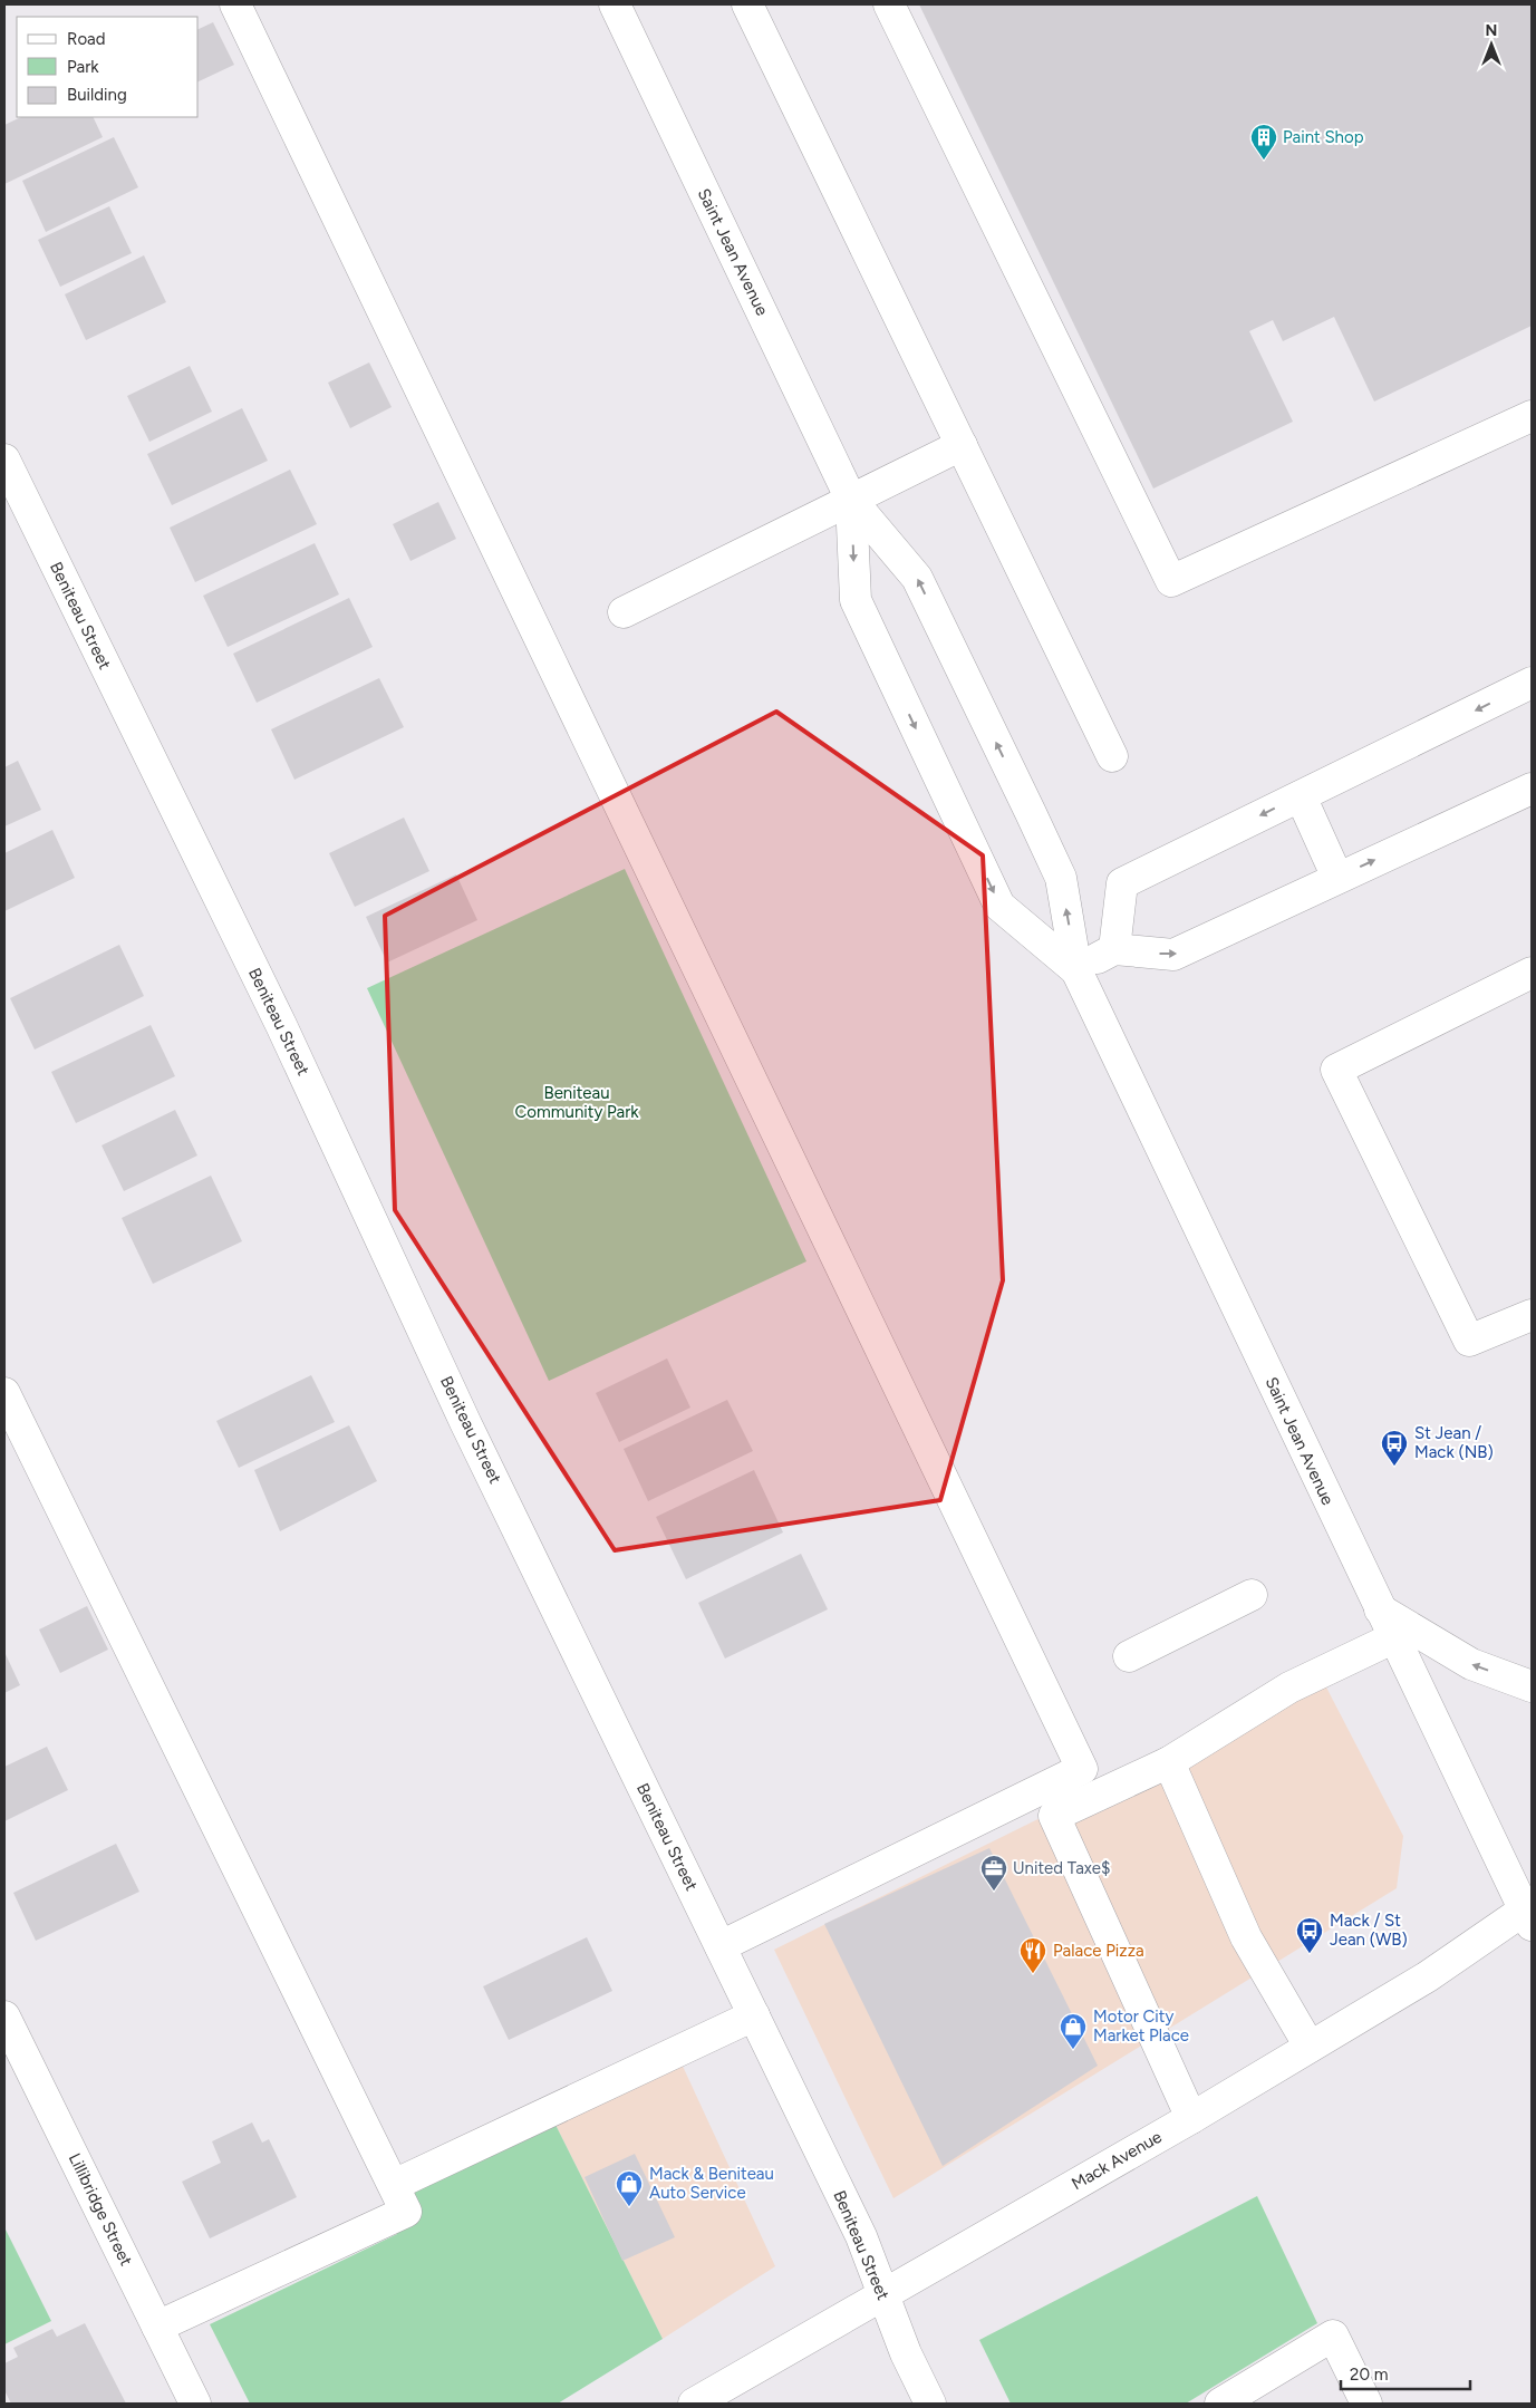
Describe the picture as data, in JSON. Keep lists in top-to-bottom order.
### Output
{
  "streets": {
    "street": [
      "Saint Jean Avenue",
      "Beniteau Street",
      "Mack Avenue",
      "Lillibridge Street"
    ]
  },
  "crossings": [
    ["Beniteau Street", "Mack Avenue"]
  ],
  "parks": ["Beniteau Community Park"],
  "places": {
    "building": ["Paint Shop"],
    "bus stop": ["St Jean / Mack (NB)", "Mack / St Jean (WB)"],
    "office": ["United Taxe$"],
    "restaurant": ["Palace Pizza"],
    "shop": ["Motor City Market Place", "Mack & Beniteau Auto Service"]
  },
  "legend": ["Road", "Park", "Building"],
  "scale_bar": "20 m",
  "north": "top"
}
